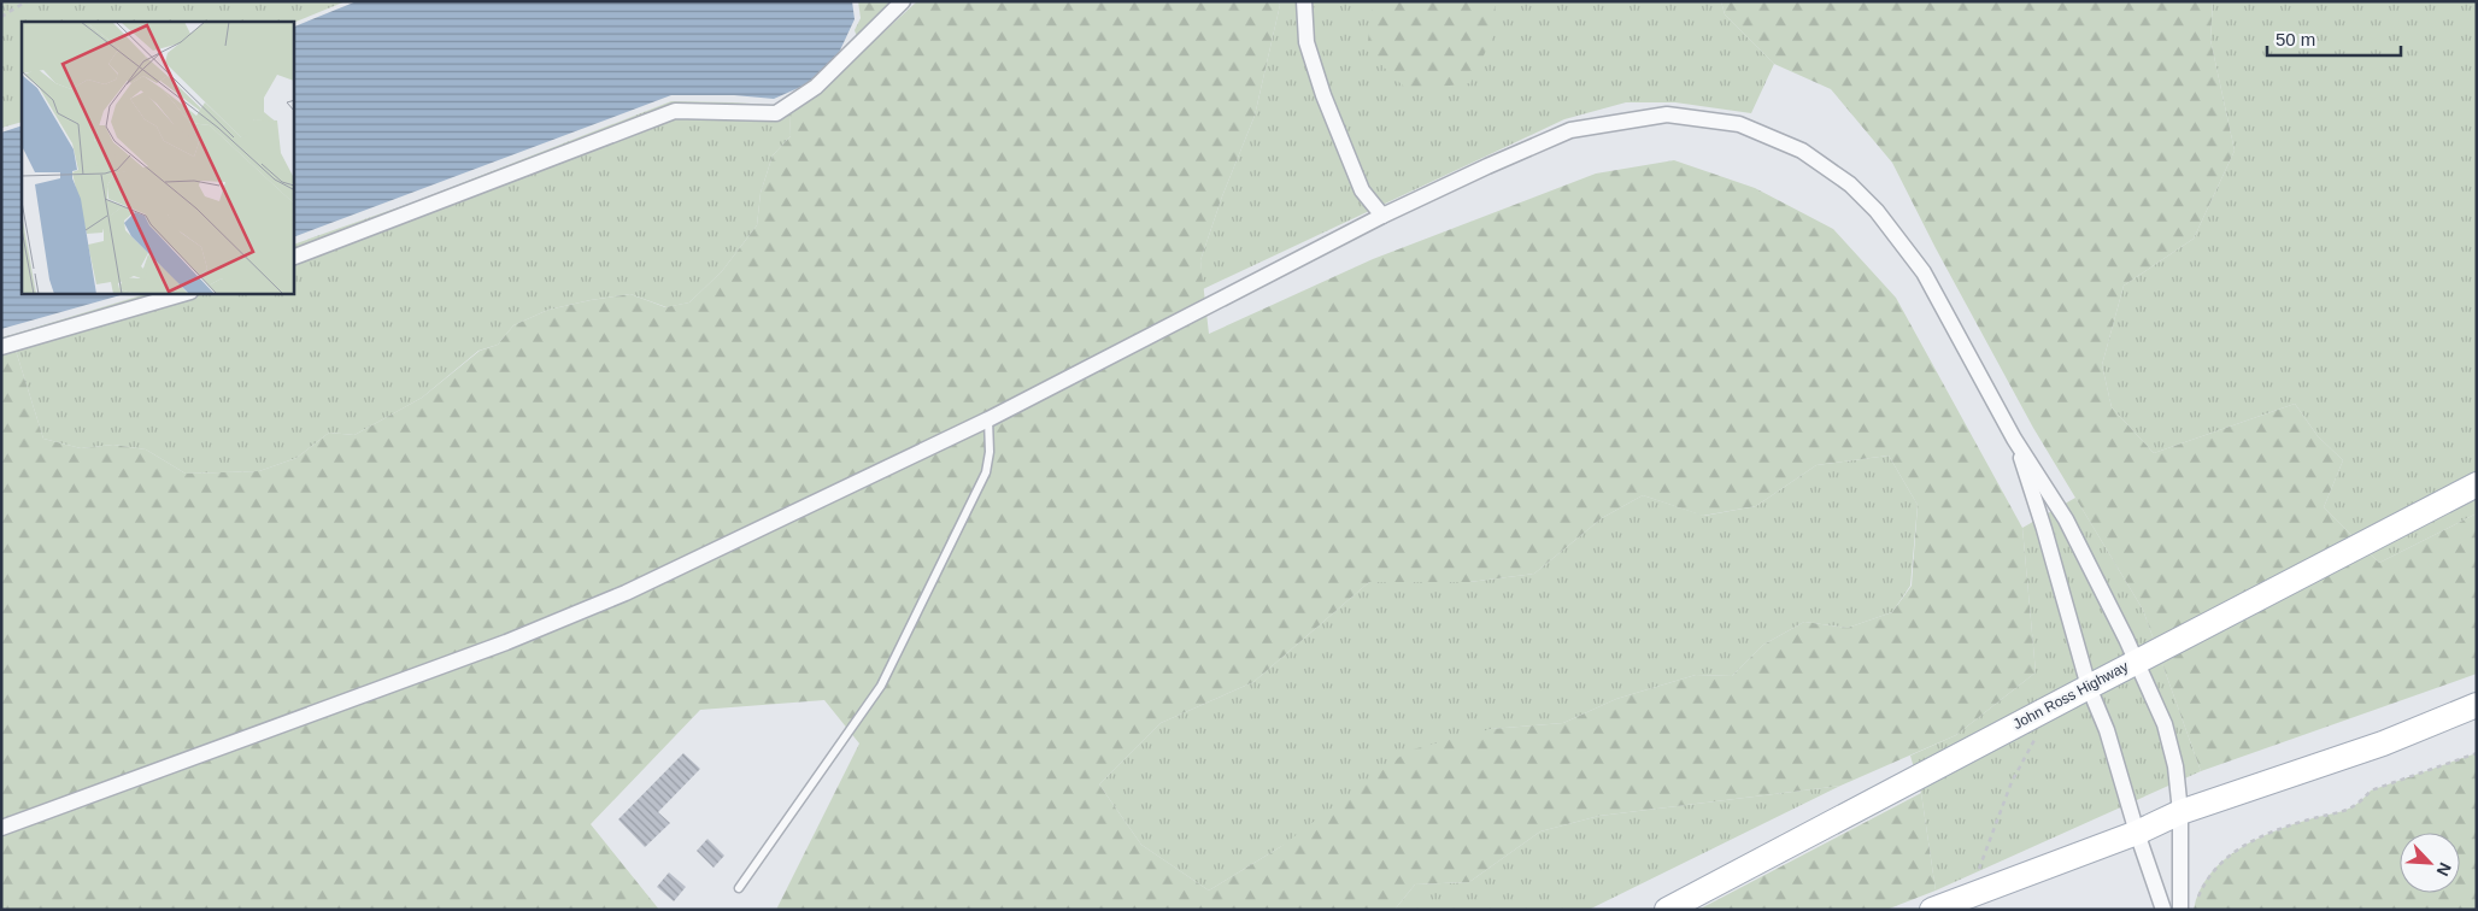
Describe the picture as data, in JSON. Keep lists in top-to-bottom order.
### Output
{
  "streets": {
    "main road": ["John Ross Highway"]
  },
  "scale_bar": "50 m",
  "north": "bottom right"
}
